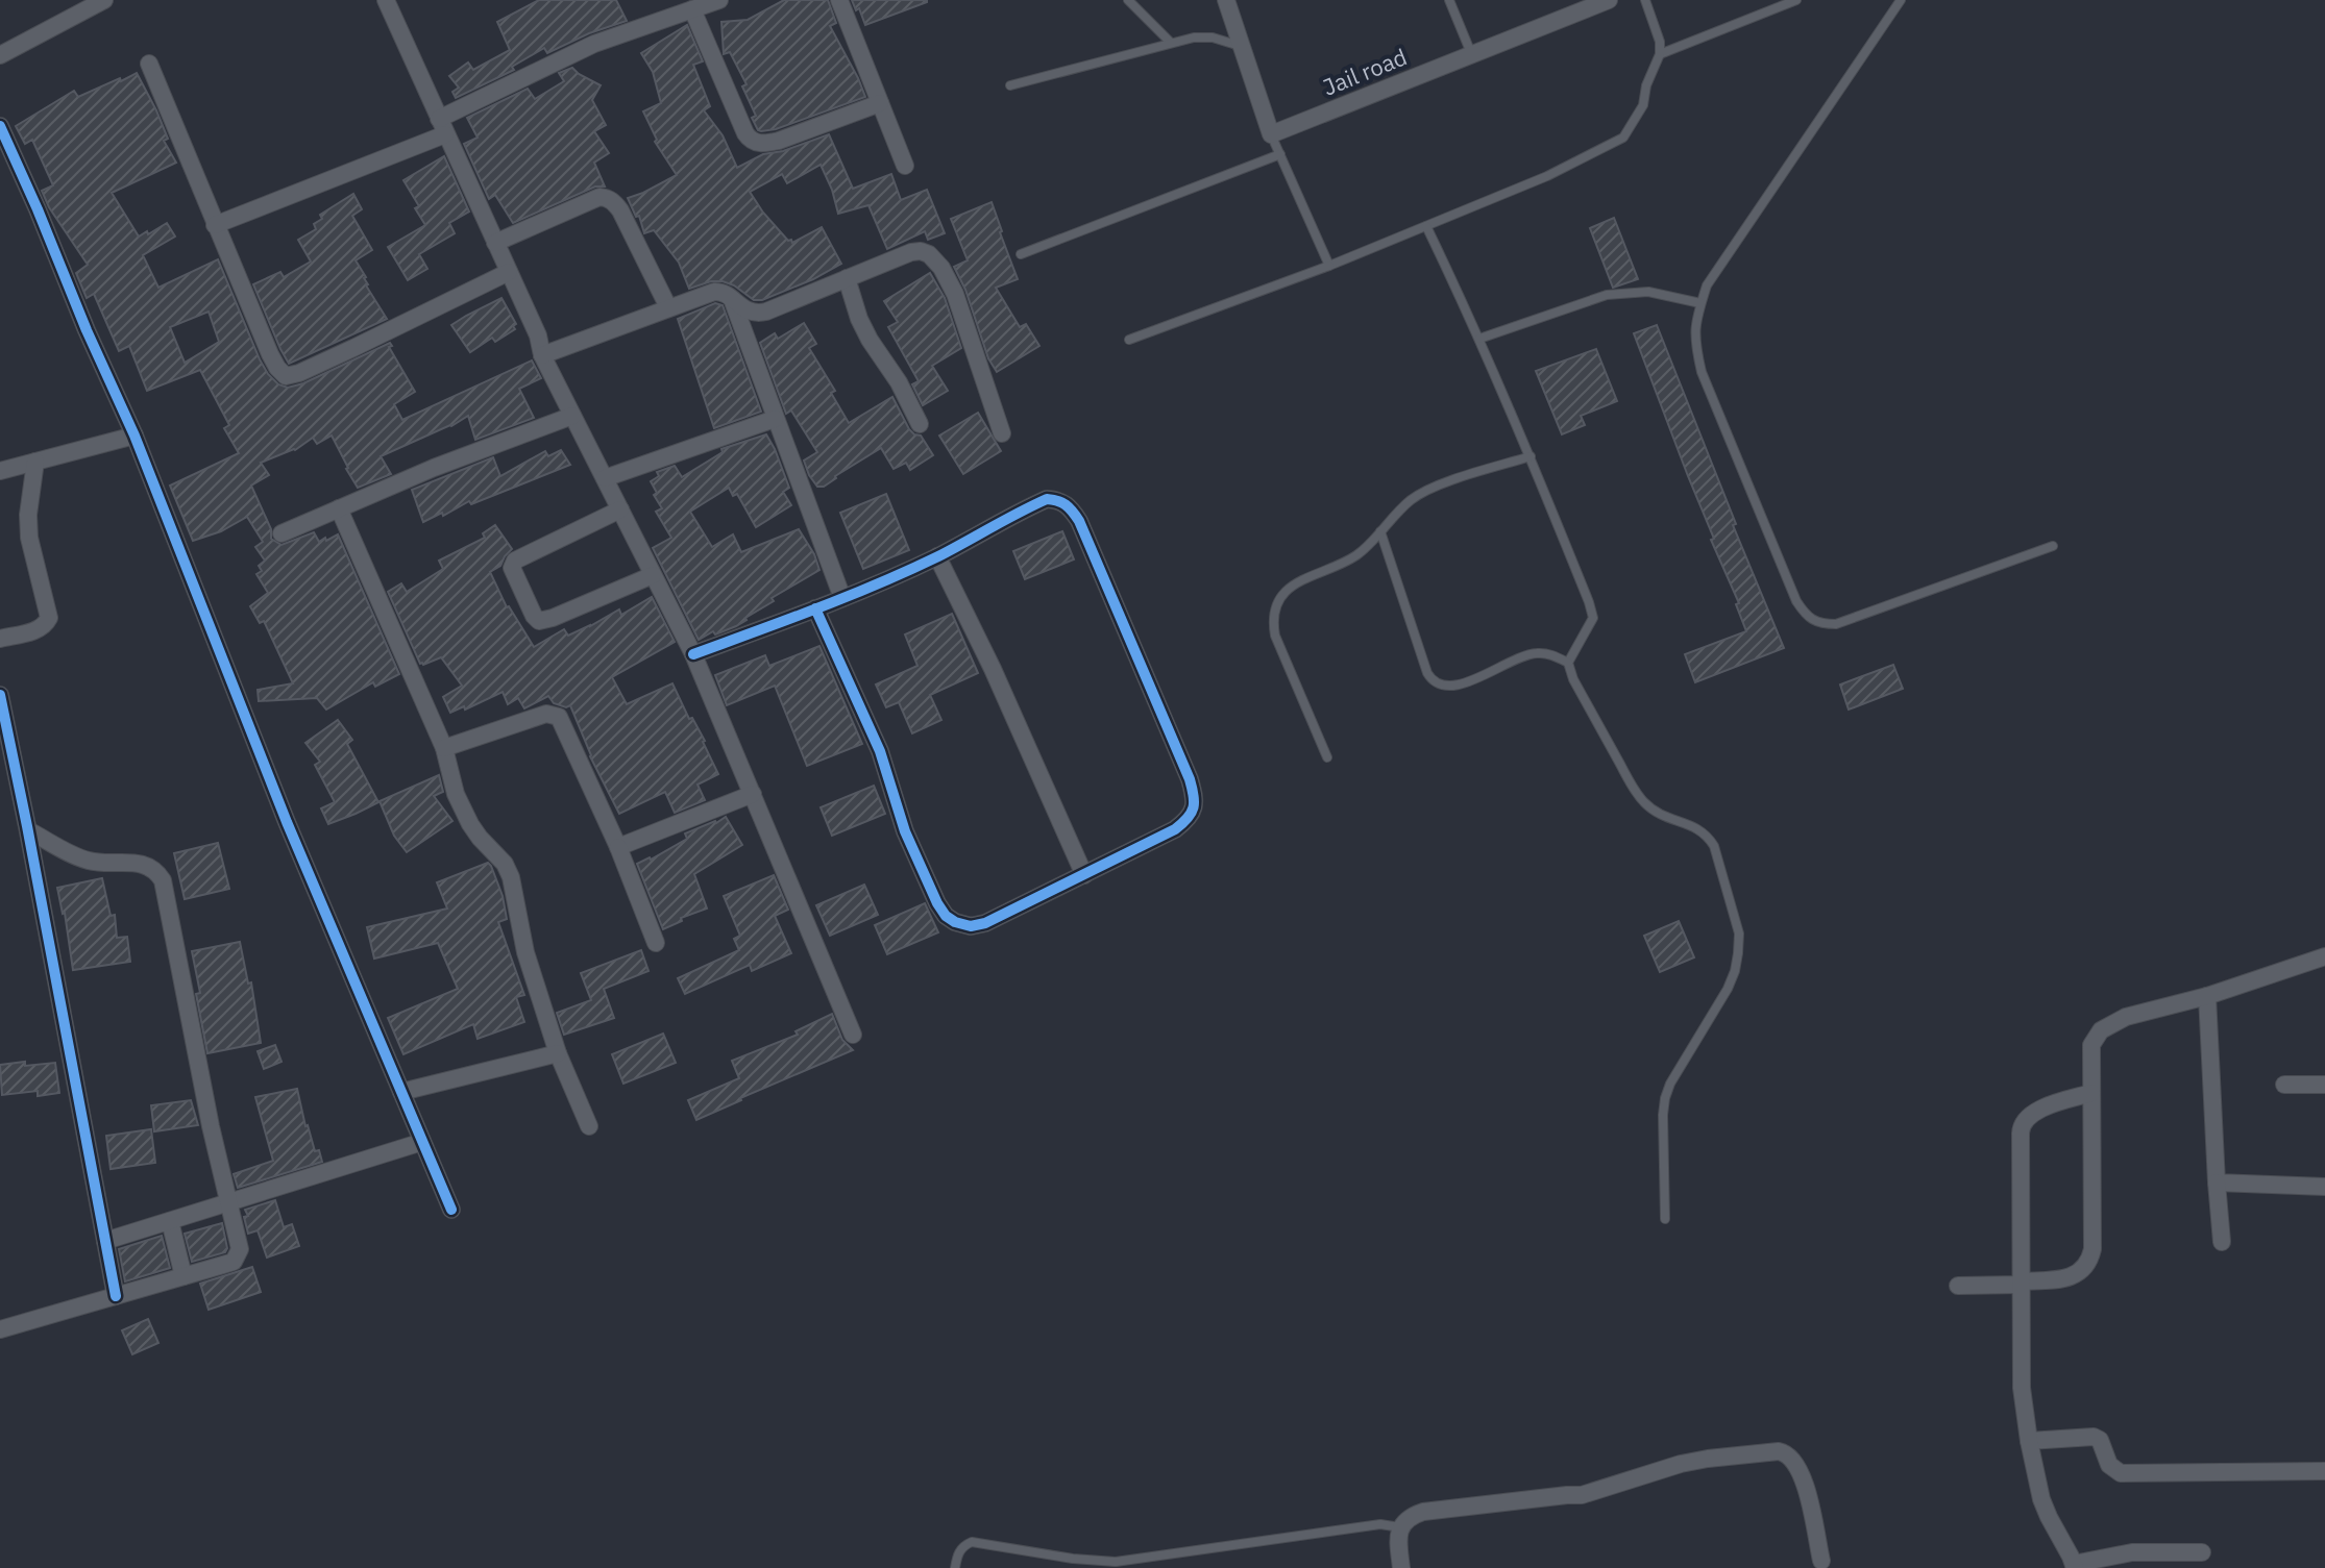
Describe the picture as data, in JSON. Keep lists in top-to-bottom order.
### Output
{
  "streets": {
    "street": ["Jail road"]
  }
}
